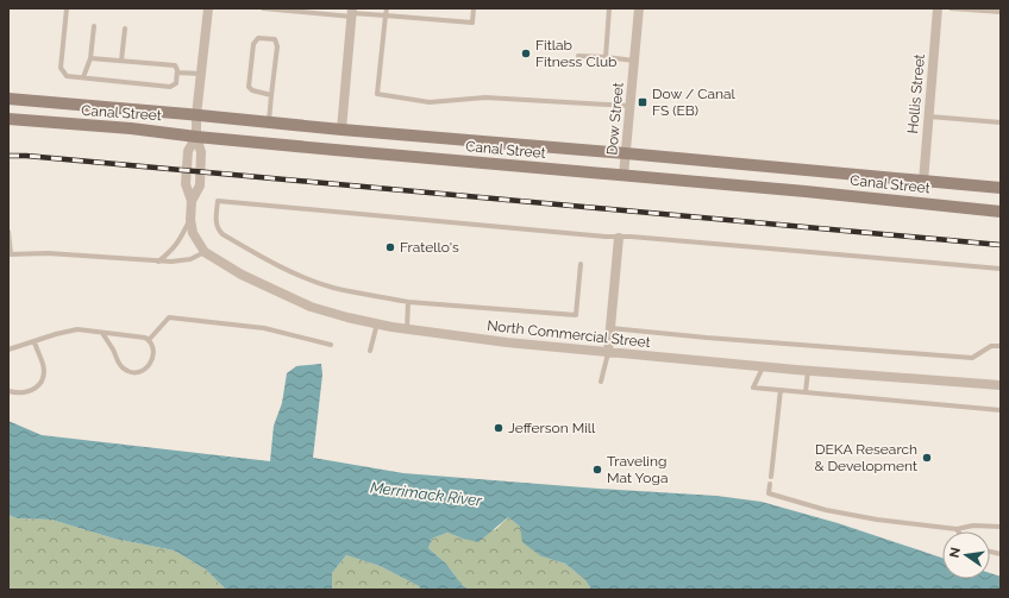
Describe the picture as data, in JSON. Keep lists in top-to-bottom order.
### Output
{
  "streets": {
    "street": [
      "Hollis Street",
      "Canal Street",
      "Dow Street",
      "North Commercial Street"
    ]
  },
  "crossings": [
    ["Hollis Street", "Canal Street"],
    ["Canal Street", "Dow Street"],
    ["Canal Street", "North Commercial Street"]
  ],
  "water": ["Merrimack River"],
  "places": {
    "other": [
      "Fitlab Fitness Club",
      "Fratello's",
      "Jefferson Mill",
      "DEKA Research & Development",
      "Traveling Mat Yoga"
    ],
    "transit": ["Dow / Canal FS (EB)"]
  },
  "north": "left"
}
